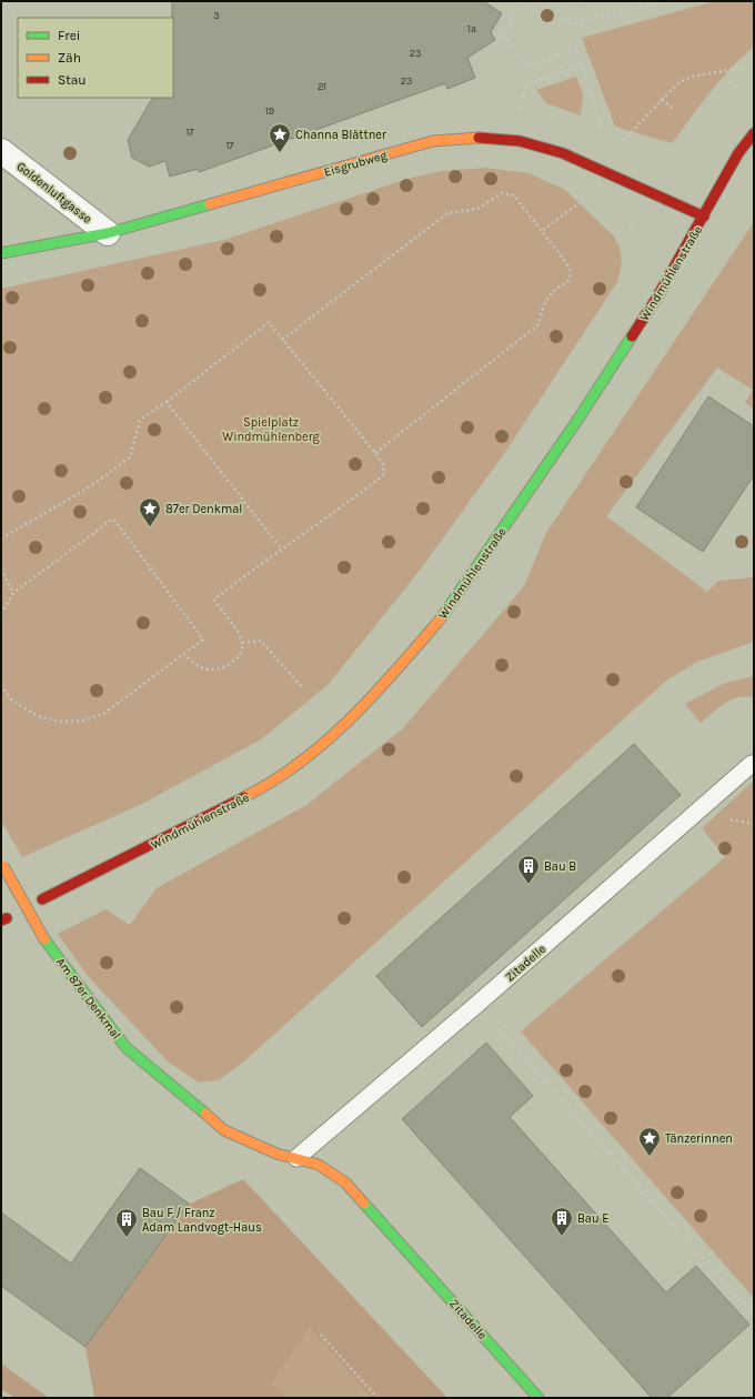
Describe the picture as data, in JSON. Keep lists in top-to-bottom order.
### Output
{
  "streets": {
    "street": [
      "Eisgrubweg",
      "Goldenluftgasse",
      "Windmühlenstraße",
      "Zitadelle",
      "Am 87er Denkmal"
    ]
  },
  "crossings": [
    ["Eisgrubweg", "Goldenluftgasse"],
    ["Eisgrubweg", "Windmühlenstraße"],
    ["Zitadelle", "Am 87er Denkmal"]
  ],
  "parks": ["Spielplatz Windmühlenberg"],
  "places": {
    "place": ["Channa Blättner", "87er Denkmal", "Tänzerinnen"],
    "building": ["Bau B", "Bau E", "Bau F / Franz Adam Landvogt-Haus"]
  },
  "house_numbers": [
    "3",
    "1a",
    "23",
    "23",
    "21",
    "19",
    "17",
    "17"
  ],
  "legend": ["Frei", "Zäh", "Stau"]
}
